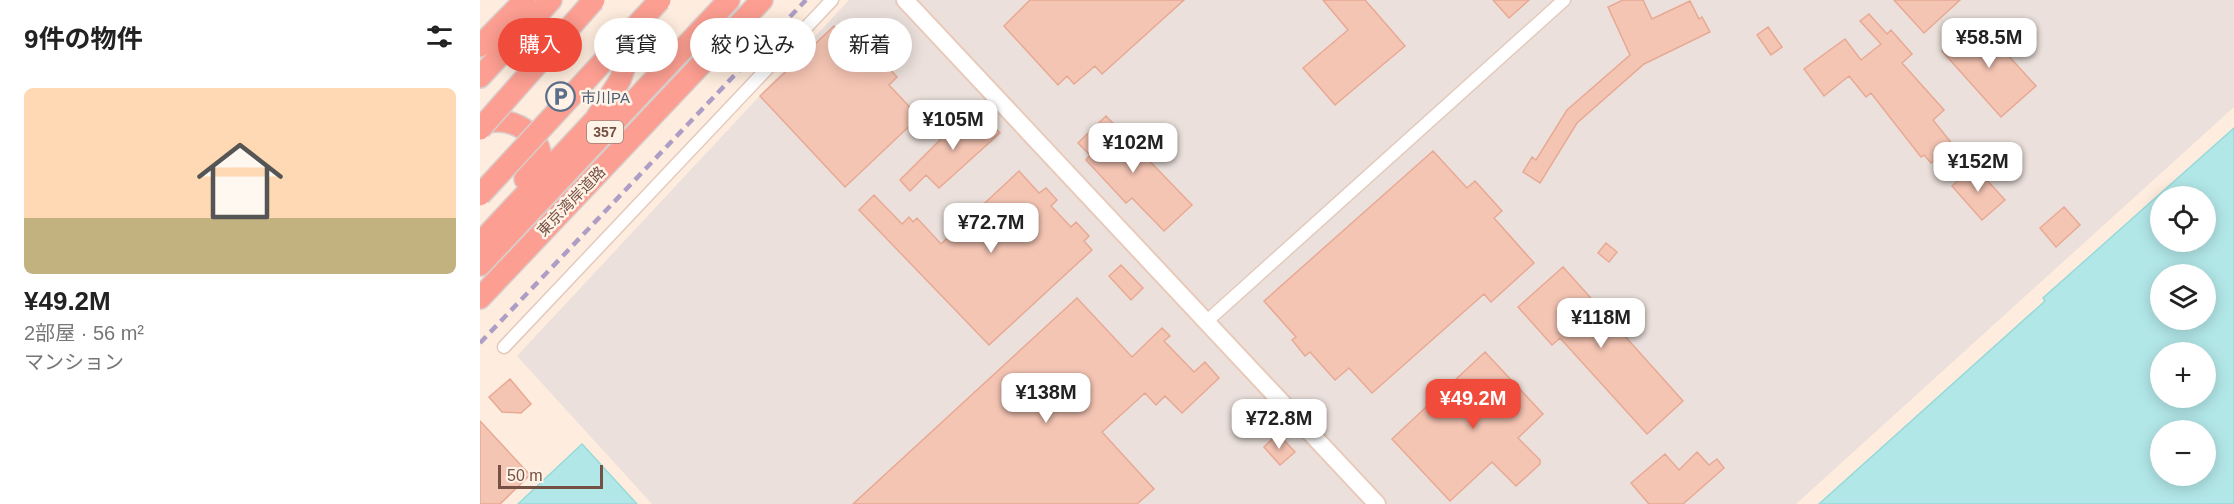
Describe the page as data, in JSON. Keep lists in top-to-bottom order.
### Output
{
  "streets": {
    "highway": ["357", "東京湾岸道路"]
  },
  "places": {
    "parking": ["市川PA"]
  },
  "scale_bar": "50 m",
  "page": {
    "heading": "9件の物件",
    "price": [
      "¥58.5M",
      "¥105M",
      "¥102M",
      "¥152M",
      "¥72.7M",
      "¥118M",
      "¥138M",
      "¥49.2M",
      "¥72.8M"
    ],
    "chip": [
      "購入",
      "賃貸",
      "絞り込み",
      "新着"
    ],
    "list": [
      {
        "name": "¥49.2M",
        "note": "2部屋 · 56 m² · マンション"
      }
    ],
    "map_buttons": ["+", "−"],
    "scale": "50 m"
  }
}
